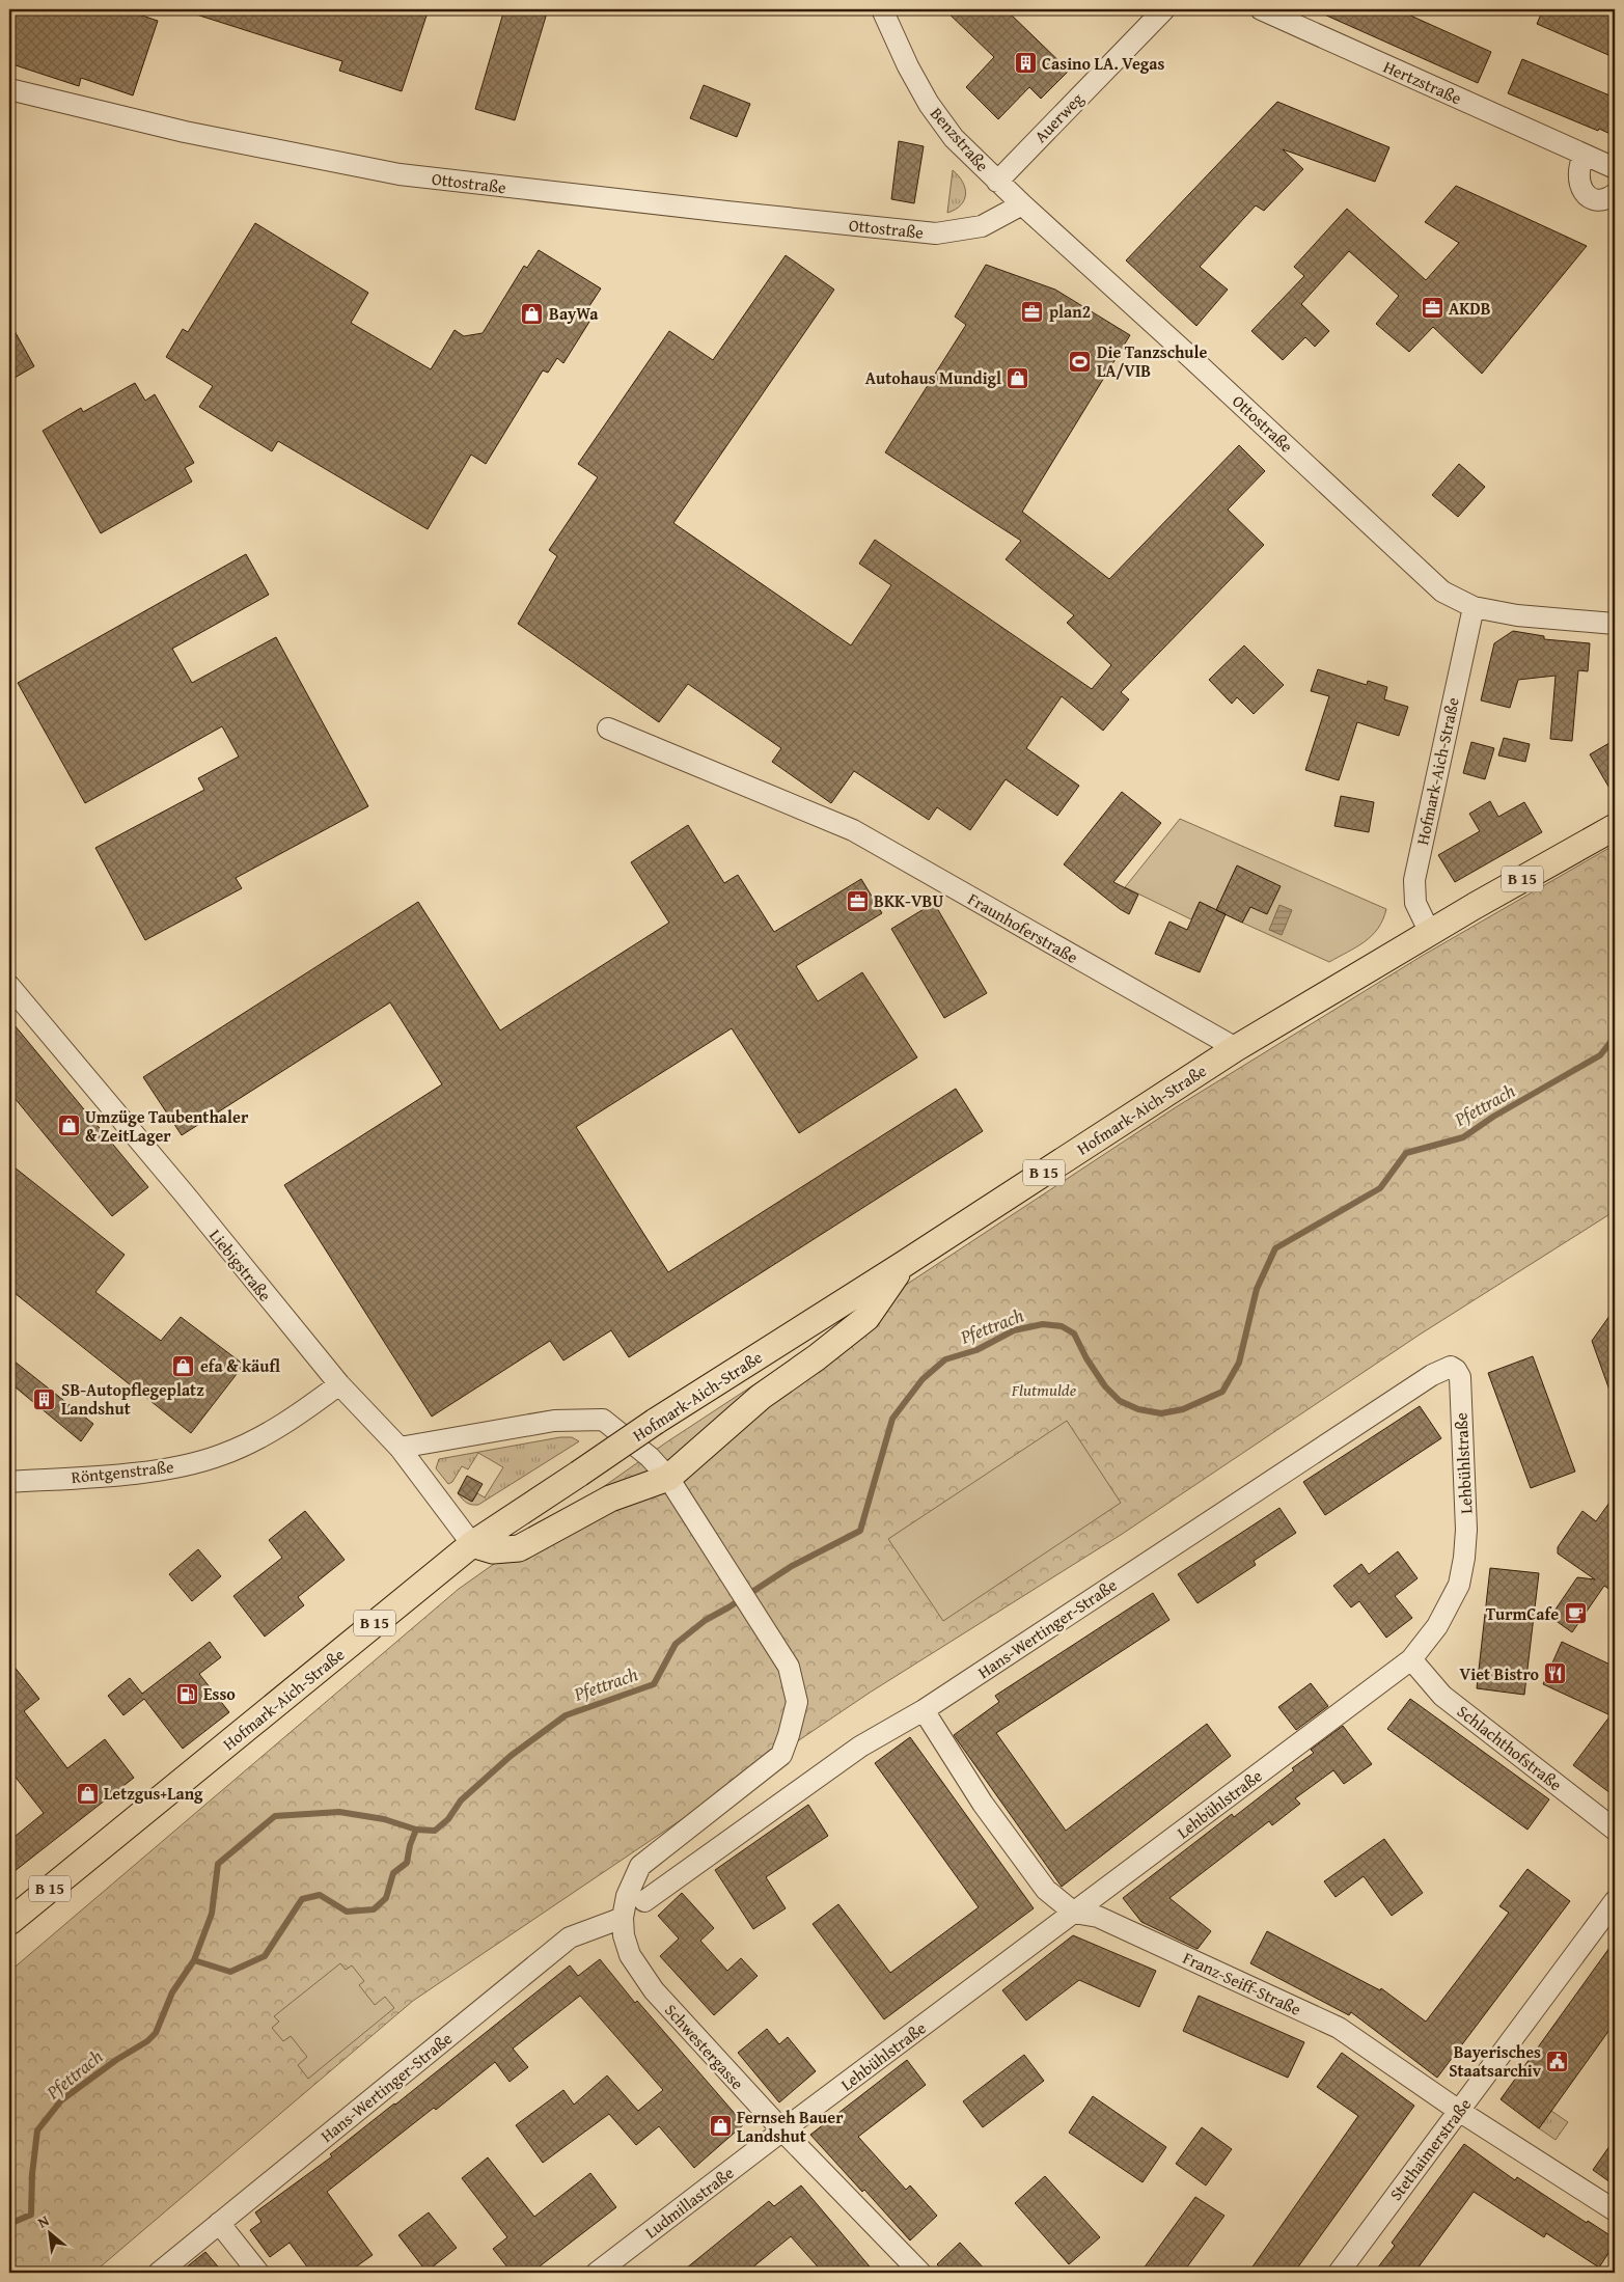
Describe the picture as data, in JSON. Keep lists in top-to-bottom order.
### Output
{
  "streets": {
    "main road": ["Hofmark-Aich-Straße", "B 15"],
    "street": [
      "Hertzstraße",
      "Auerweg",
      "Benzstraße",
      "Ottostraße",
      "Fraunhoferstraße",
      "Liebigstraße",
      "Lehbühlstraße",
      "Röntgenstraße",
      "Hans-Wertinger-Straße",
      "Schlachthofstraße",
      "Franz-Seiff-Straße",
      "Schwestergasse",
      "Stethaimerstraße",
      "Ludmillastraße"
    ]
  },
  "crossings": [
    ["Auerweg", "Benzstraße"],
    ["Benzstraße", "Ottostraße"],
    ["Ottostraße", "Hofmark-Aich-Straße"],
    ["Hofmark-Aich-Straße", "Fraunhoferstraße"],
    ["Hofmark-Aich-Straße", "Liebigstraße"],
    ["Liebigstraße", "Röntgenstraße"],
    ["Lehbühlstraße", "Hans-Wertinger-Straße"],
    ["Lehbühlstraße", "Schlachthofstraße"],
    ["Lehbühlstraße", "Franz-Seiff-Straße"],
    ["Lehbühlstraße", "Schwestergasse"],
    ["Lehbühlstraße", "Ludmillastraße"],
    ["Hans-Wertinger-Straße", "Franz-Seiff-Straße"],
    ["Hans-Wertinger-Straße", "Schwestergasse"],
    ["Franz-Seiff-Straße", "Stethaimerstraße"],
    ["Schwestergasse", "Ludmillastraße"]
  ],
  "water": ["Pfettrach"],
  "parks": ["Flutmulde"],
  "places": {
    "building": ["Casino LA. Vegas", "SB-Autopflegeplatz Landshut"],
    "office": ["AKDB", "plan2", "BKK-VBU"],
    "shop": [
      "BayWa",
      "Autohaus Mundigl",
      "Umzüge Taubenthaler & ZeitLager",
      "efa & käufl",
      "Letzgus+Lang",
      "Fernseh Bauer Landshut"
    ],
    "sports": ["Die Tanzschule LA/VIB"],
    "cafe": ["TurmCafe"],
    "restaurant": ["Viet Bistro"],
    "fuel station": ["Esso"],
    "public building": ["Bayerisches Staatsarchiv"]
  },
  "north": "top left"
}
